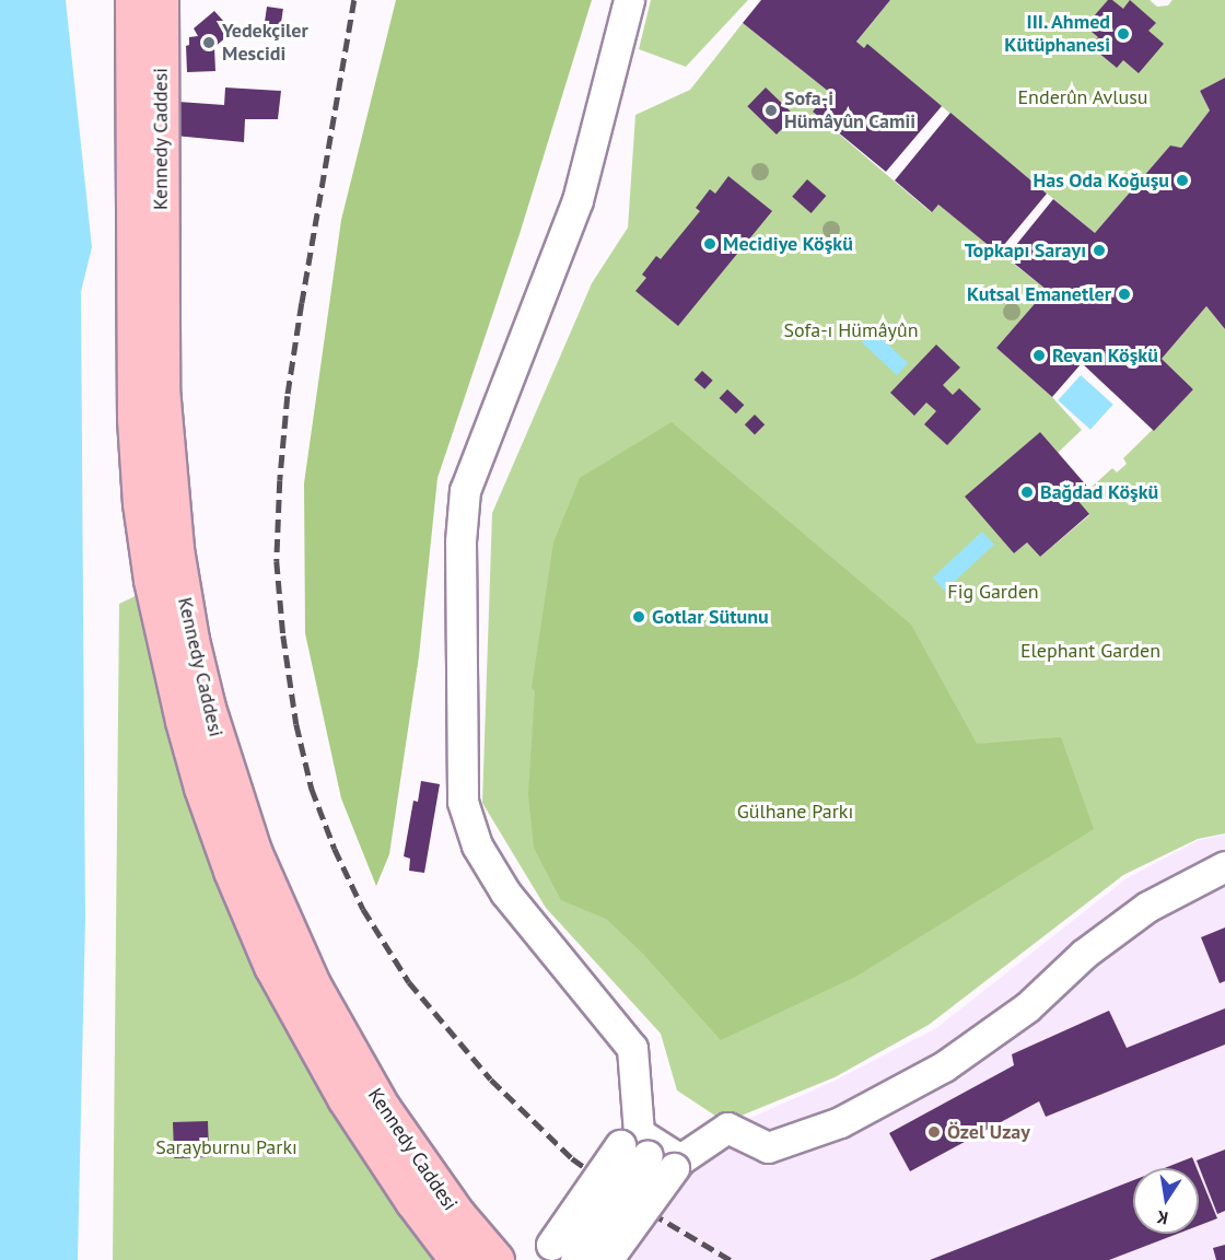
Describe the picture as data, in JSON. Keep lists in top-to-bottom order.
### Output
{
  "streets": {
    "main road": ["Kennedy Caddesi"]
  },
  "parks": [
    "Enderûn Avlusu",
    "Sofa-ı Hümâyûn",
    "Fig Garden",
    "Elephant Garden",
    "Gülhane Parkı",
    "Sarayburnu Parkı"
  ],
  "places": [
    "III. Ahmed Kütüphanesi",
    "Yedekçiler Mescidi",
    "Sofa-i Hümâyûn Camii",
    "Has Oda Koğuşu",
    "Mecidiye Köşkü",
    "Topkapı Sarayı",
    "Kutsal Emanetler",
    "Revan Köşkü",
    "Bağdad Köşkü",
    "Gotlar Sütunu",
    "Özel Uzay"
  ],
  "north": "bottom"
}
